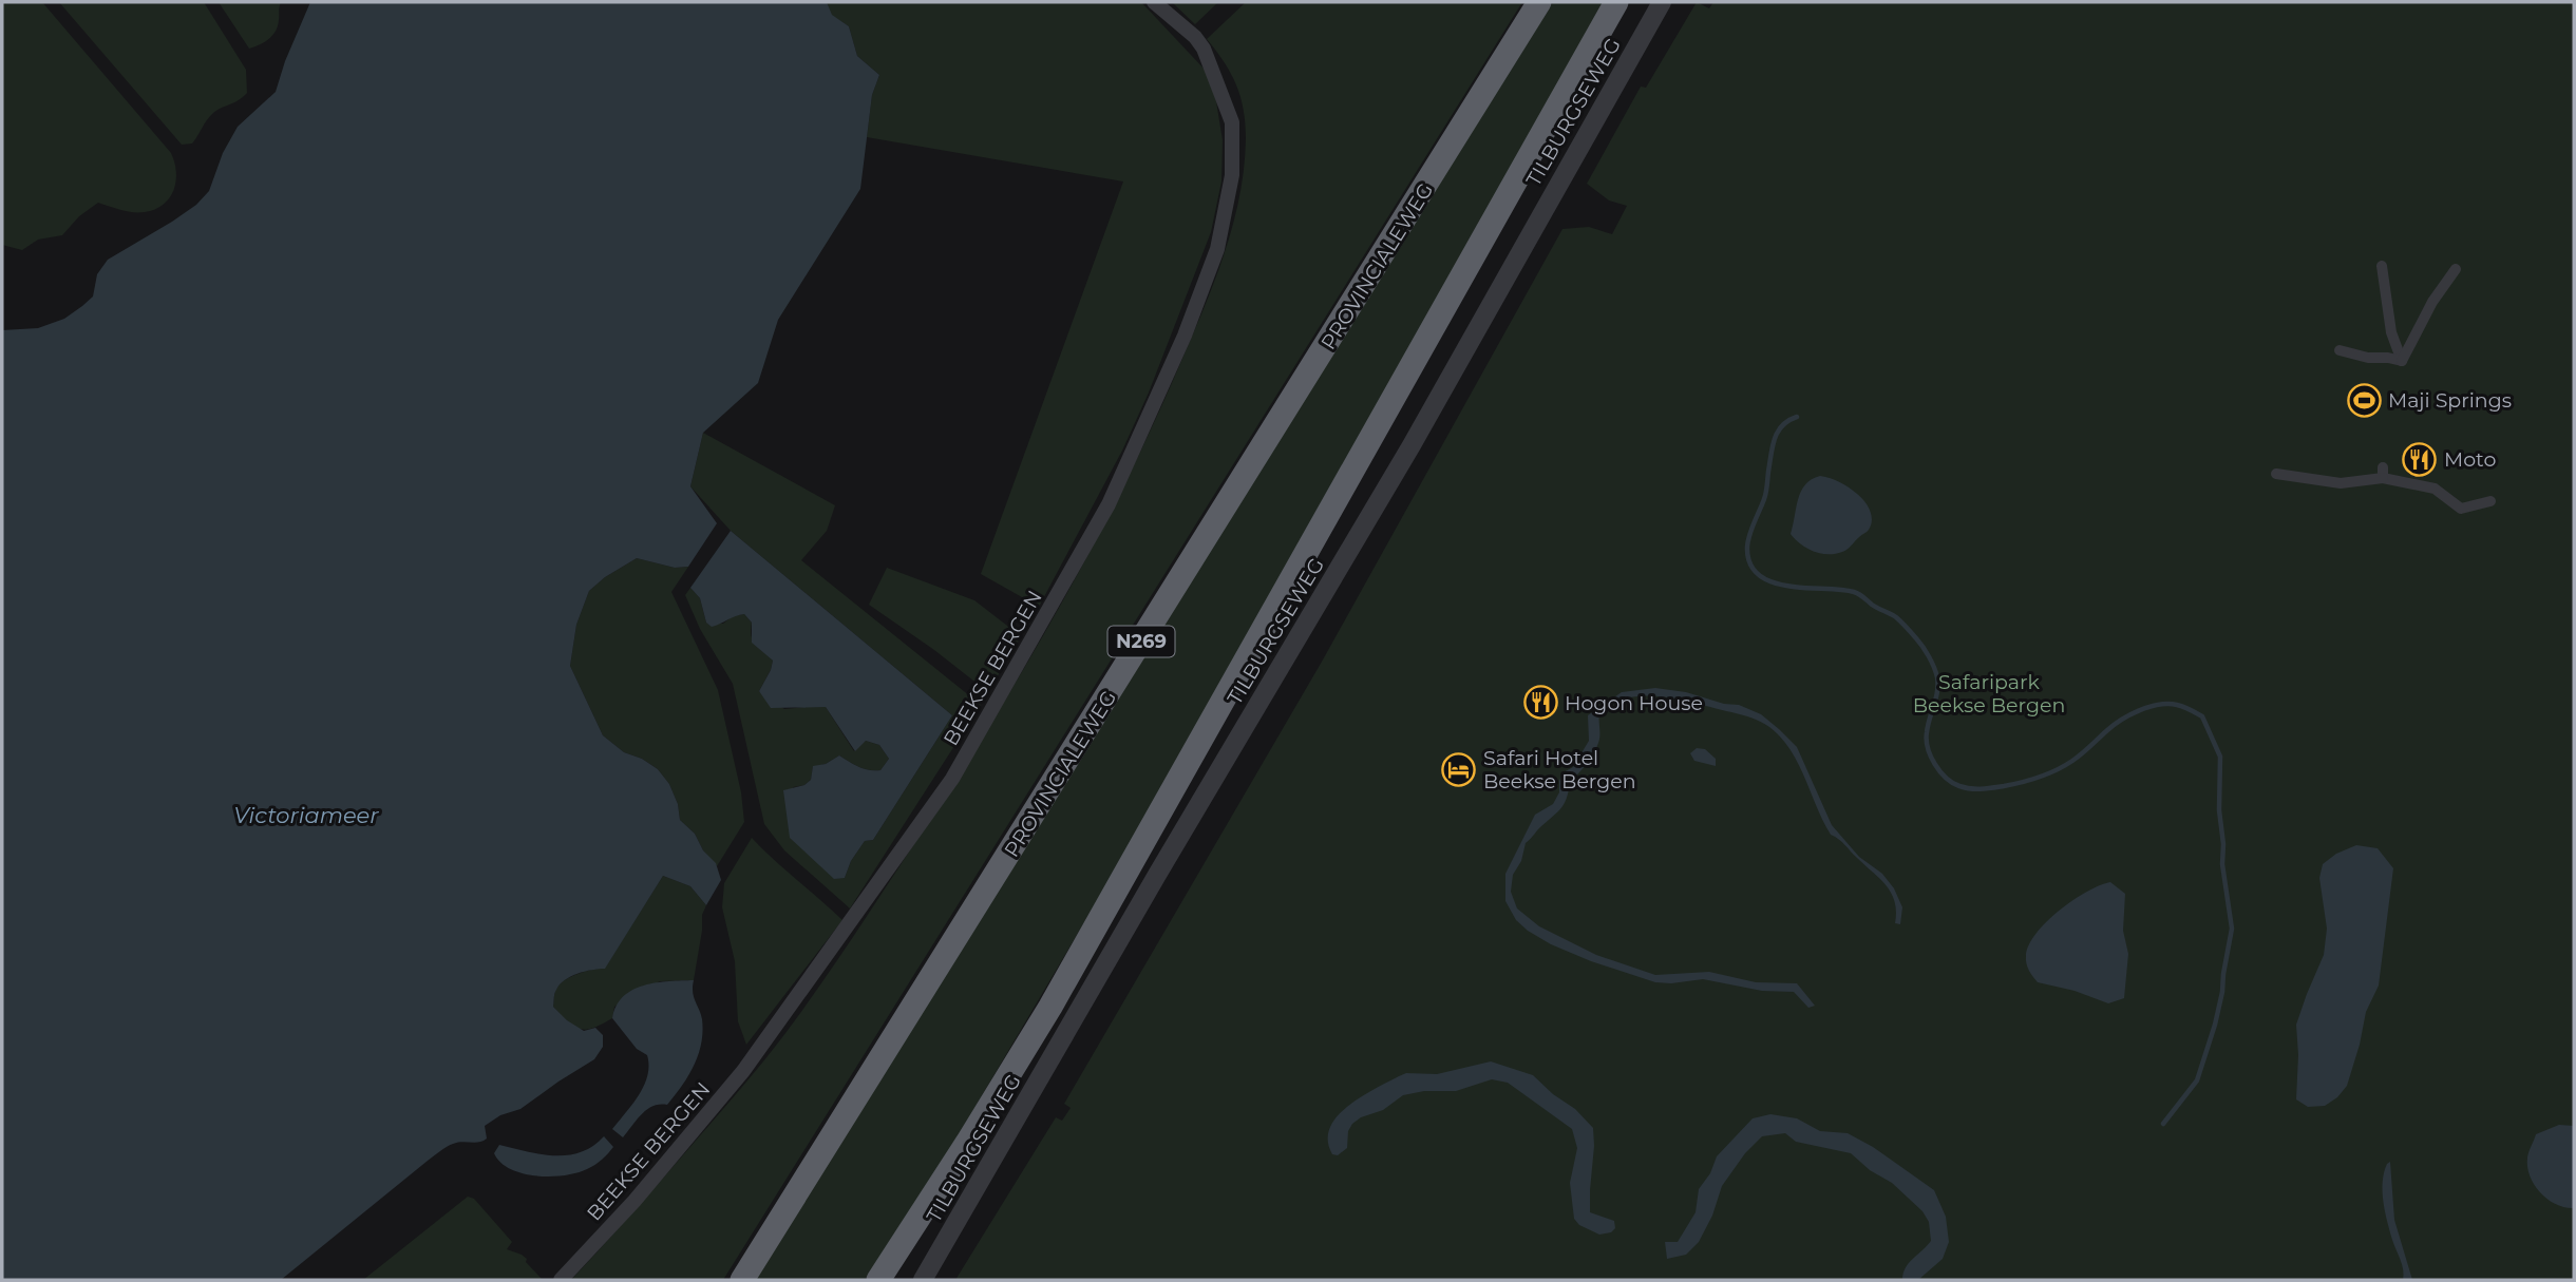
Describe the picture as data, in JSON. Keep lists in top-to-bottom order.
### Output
{
  "streets": {
    "highway": ["PROVINCIALEWEG", "N269"],
    "street": ["TILBURGSEWEG", "BEEKSE BERGEN"]
  },
  "water": ["Victoriameer"],
  "parks": ["Safaripark Beekse Bergen"],
  "places": {
    "sports": ["Maji Springs"],
    "restaurant": ["Moto", "Hogon House"],
    "hotel": ["Safari Hotel Beekse Bergen"]
  }
}
